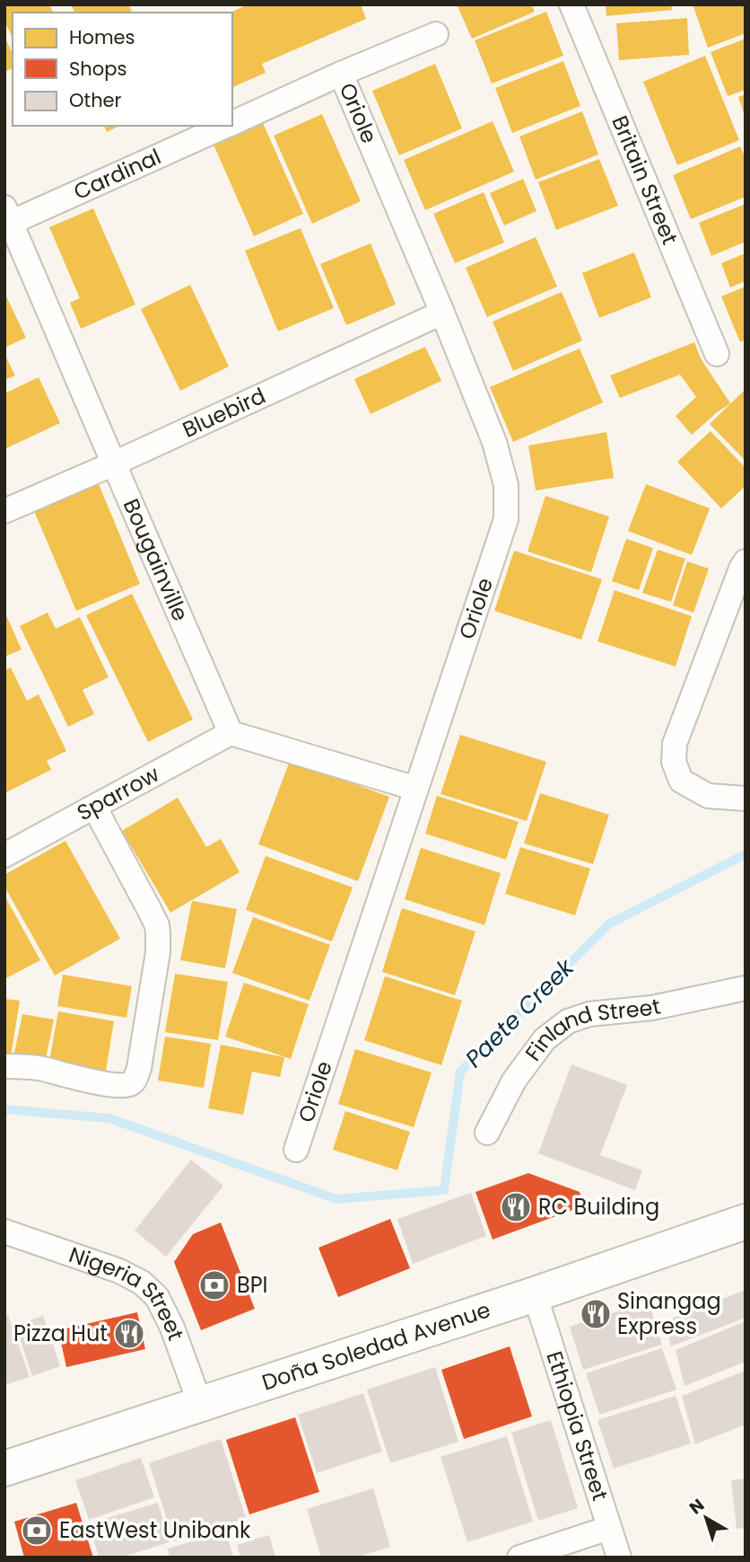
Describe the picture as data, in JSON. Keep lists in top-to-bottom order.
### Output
{
  "streets": {
    "main road": ["Doña Soledad Avenue"],
    "street": [
      "Oriole",
      "Cardinal",
      "Britain Street",
      "Bluebird",
      "Bougainville",
      "Sparrow",
      "Finland Street",
      "Nigeria Street",
      "Ethiopia Street"
    ]
  },
  "crossings": [
    ["Oriole", "Cardinal"],
    ["Oriole", "Bluebird"],
    ["Cardinal", "Bougainville"],
    ["Bluebird", "Bougainville"],
    ["Bougainville", "Sparrow"],
    ["Nigeria Street", "Doña Soledad Avenue"],
    ["Doña Soledad Avenue", "Ethiopia Street"]
  ],
  "water": ["Paete Creek"],
  "places": {
    "restaurant": ["RC Building", "Sinangag Express", "Pizza Hut"],
    "bank": ["BPI", "EastWest Unibank"]
  },
  "legend": ["Homes", "Shops", "Other"],
  "north": "top left"
}
